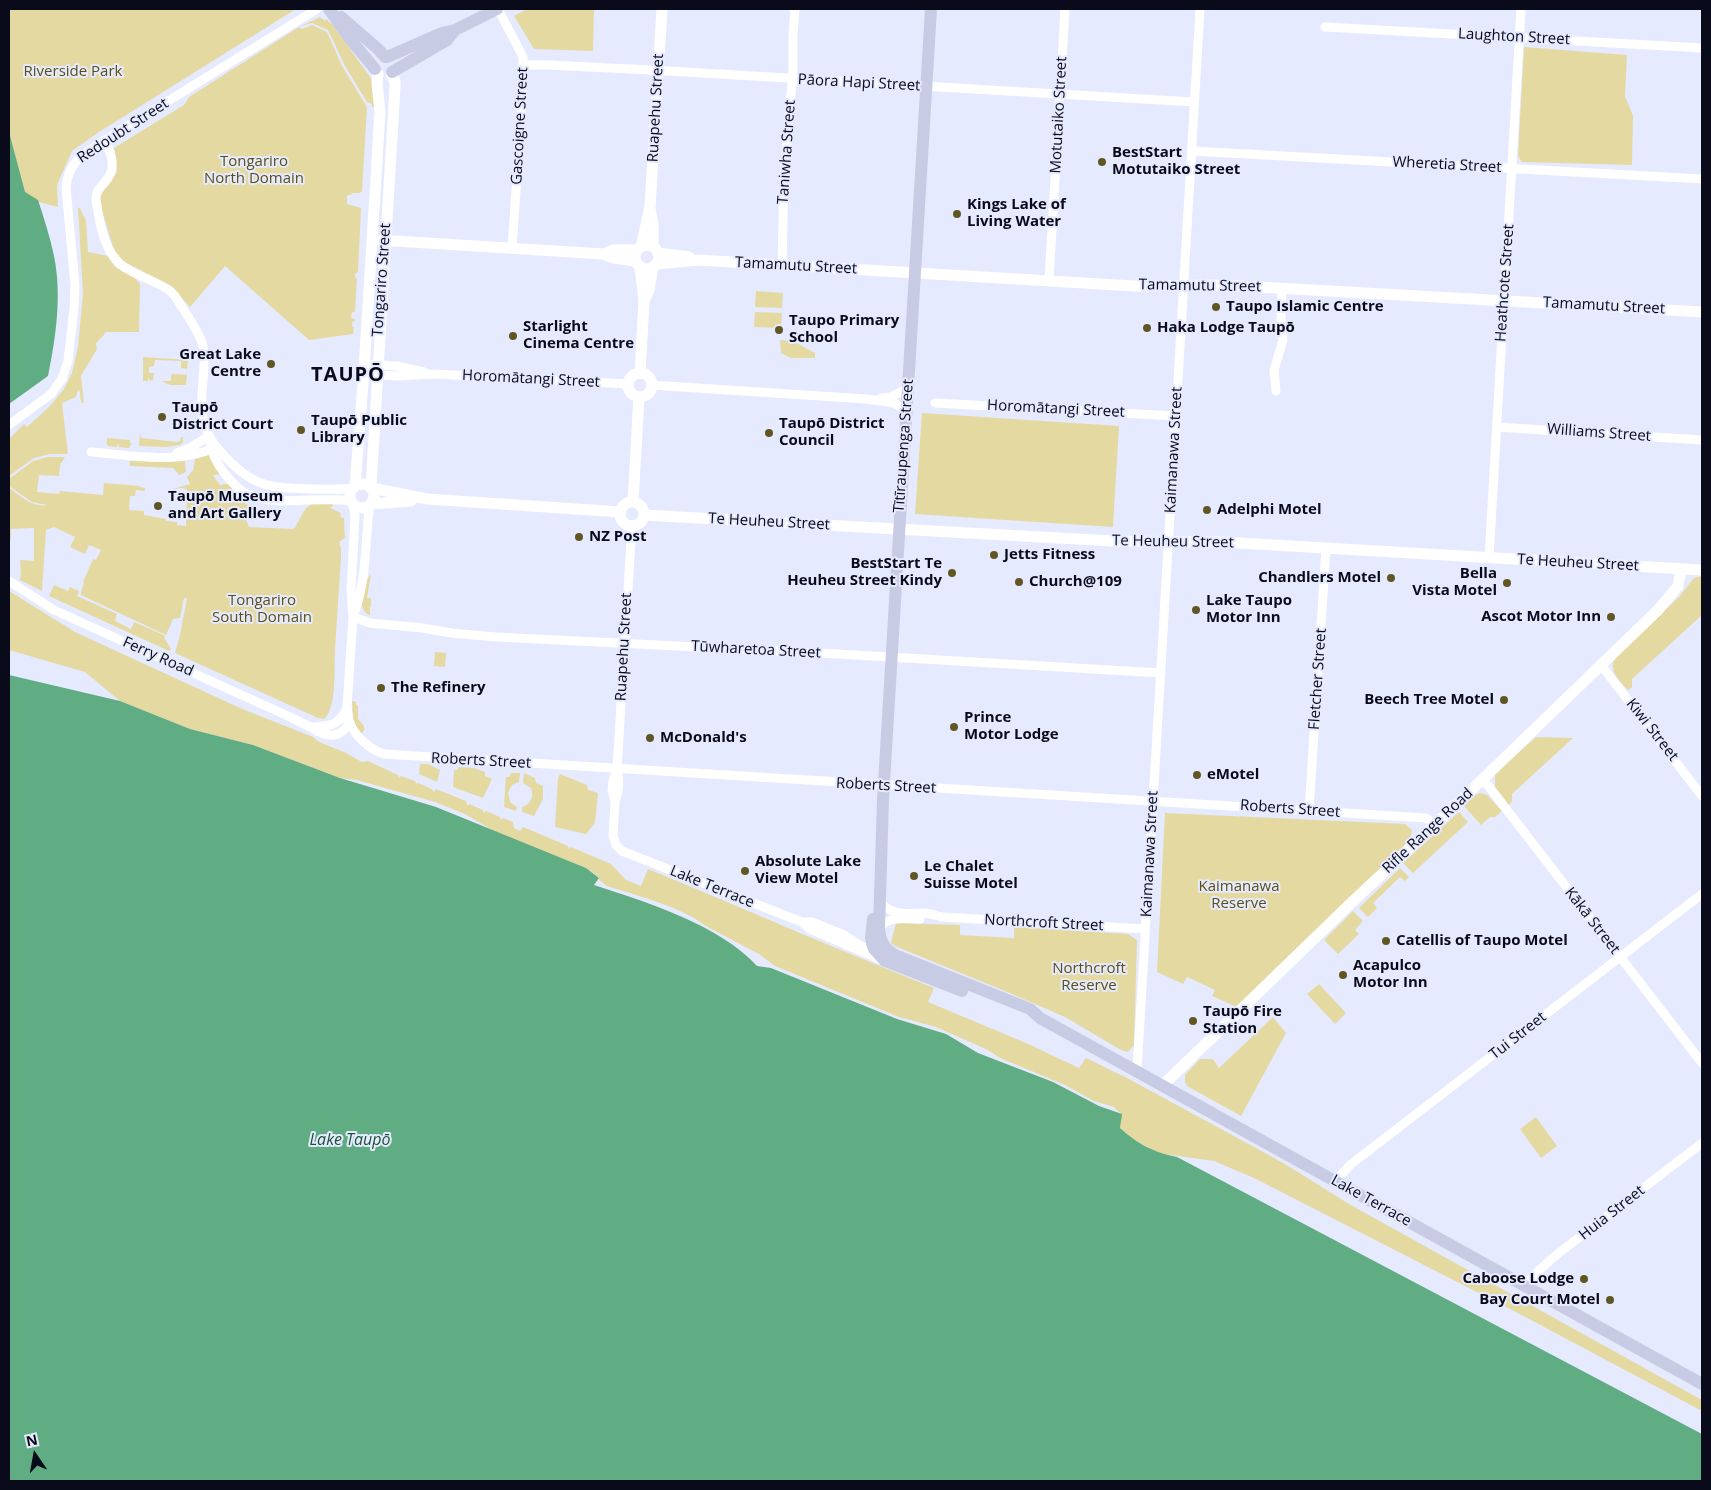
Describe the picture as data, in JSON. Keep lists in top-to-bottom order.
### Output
{
  "streets": {
    "main road": ["Tītīraupenga Street", "Lake Terrace"],
    "street": [
      "Laughton Street",
      "Pāora Hapi Street",
      "Ruapehu Street",
      "Motutaiko Street",
      "Gascoigne Street",
      "Redoubt Street",
      "Taniwha Street",
      "Wheretia Street",
      "Tamamutu Street",
      "Tongariro Street",
      "Heathcote Street",
      "Horomātangi Street",
      "Williams Street",
      "Kaimanawa Street",
      "Te Heuheu Street",
      "Tūwharetoa Street",
      "Ferry Road",
      "Fletcher Street",
      "Kiwi Street",
      "Roberts Street",
      "Rifle Range Road",
      "Kākā Street",
      "Northcroft Street",
      "Tui Street",
      "Huia Street"
    ]
  },
  "crossings": [
    ["Laughton Street", "Heathcote Street"],
    ["Pāora Hapi Street", "Ruapehu Street"],
    ["Pāora Hapi Street", "Motutaiko Street"],
    ["Pāora Hapi Street", "Gascoigne Street"],
    ["Pāora Hapi Street", "Taniwha Street"],
    ["Pāora Hapi Street", "Tītīraupenga Street"],
    ["Pāora Hapi Street", "Kaimanawa Street"],
    ["Ruapehu Street", "Tamamutu Street"],
    ["Ruapehu Street", "Horomātangi Street"],
    ["Ruapehu Street", "Te Heuheu Street"],
    ["Ruapehu Street", "Tūwharetoa Street"],
    ["Ruapehu Street", "Roberts Street"],
    ["Ruapehu Street", "Lake Terrace"],
    ["Motutaiko Street", "Tamamutu Street"],
    ["Taniwha Street", "Tamamutu Street"],
    ["Wheretia Street", "Heathcote Street"],
    ["Wheretia Street", "Kaimanawa Street"],
    ["Tamamutu Street", "Heathcote Street"],
    ["Tamamutu Street", "Tītīraupenga Street"],
    ["Tamamutu Street", "Kaimanawa Street"],
    ["Tongariro Street", "Horomātangi Street"],
    ["Heathcote Street", "Williams Street"],
    ["Heathcote Street", "Te Heuheu Street"],
    ["Horomātangi Street", "Kaimanawa Street"],
    ["Tītīraupenga Street", "Te Heuheu Street"],
    ["Tītīraupenga Street", "Tūwharetoa Street"],
    ["Tītīraupenga Street", "Roberts Street"],
    ["Tītīraupenga Street", "Lake Terrace"],
    ["Tītīraupenga Street", "Northcroft Street"],
    ["Kaimanawa Street", "Te Heuheu Street"],
    ["Kaimanawa Street", "Tūwharetoa Street"],
    ["Kaimanawa Street", "Roberts Street"],
    ["Kaimanawa Street", "Lake Terrace"],
    ["Kaimanawa Street", "Northcroft Street"],
    ["Te Heuheu Street", "Fletcher Street"],
    ["Te Heuheu Street", "Rifle Range Road"],
    ["Ferry Road", "Roberts Street"],
    ["Fletcher Street", "Roberts Street"],
    ["Kiwi Street", "Rifle Range Road"],
    ["Roberts Street", "Rifle Range Road"],
    ["Rifle Range Road", "Lake Terrace"],
    ["Rifle Range Road", "Kākā Street"],
    ["Lake Terrace", "Northcroft Street"],
    ["Lake Terrace", "Tui Street"],
    ["Lake Terrace", "Huia Street"],
    ["Kākā Street", "Tui Street"]
  ],
  "districts": ["TAUPŌ"],
  "water": ["Lake Taupō"],
  "parks": [
    "Riverside Park",
    "Tongariro North Domain",
    "Tongariro South Domain",
    "Kaimanawa Reserve",
    "Northcroft Reserve"
  ],
  "places": [
    "BestStart Motutaiko Street",
    "Kings Lake of Living Water",
    "Taupo Islamic Centre",
    "Haka Lodge Taupō",
    "Taupo Primary School",
    "Starlight Cinema Centre",
    "Great Lake Centre",
    "Taupō District Court",
    "Taupō Public Library",
    "Taupō District Council",
    "Taupō Museum and Art Gallery",
    "Adelphi Motel",
    "NZ Post",
    "Jetts Fitness",
    "BestStart Te Heuheu Street Kindy",
    "Chandlers Motel",
    "Church@109",
    "Bella Vista Motel",
    "Lake Taupo Motor Inn",
    "Ascot Motor Inn",
    "The Refinery",
    "Beech Tree Motel",
    "Prince Motor Lodge",
    "McDonald's",
    "eMotel",
    "Absolute Lake View Motel",
    "Le Chalet Suisse Motel",
    "Catellis of Taupo Motel",
    "Acapulco Motor Inn",
    "Taupō Fire Station",
    "Caboose Lodge",
    "Bay Court Motel"
  ],
  "north": "top"
}
